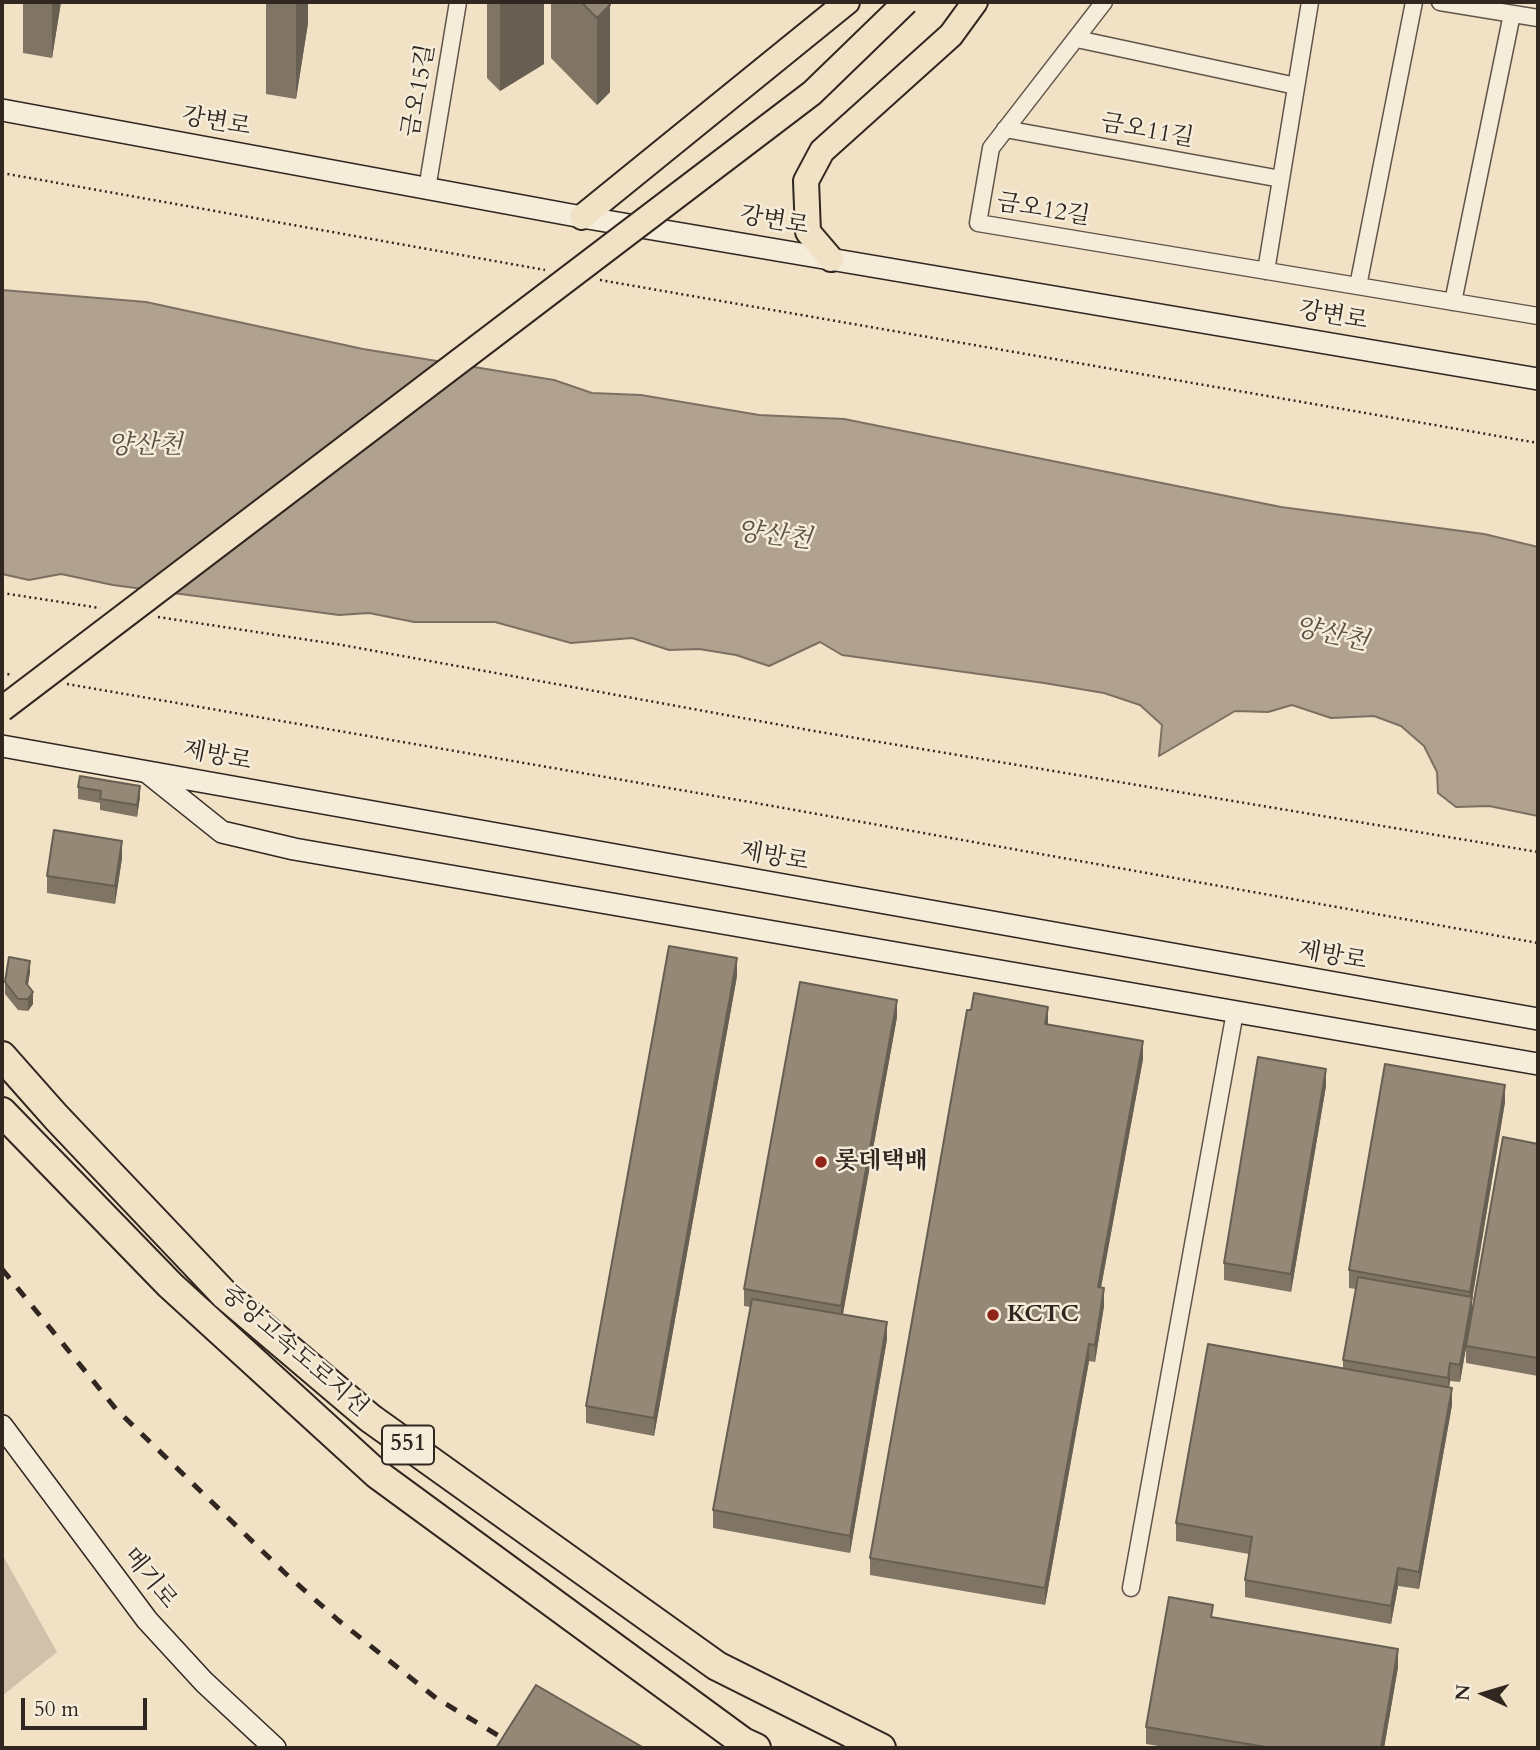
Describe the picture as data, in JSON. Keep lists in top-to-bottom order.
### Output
{
  "streets": {
    "highway": ["중앙고속도로지선", "551"],
    "street": [
      "금오15길",
      "강변로",
      "금오11길",
      "금오12길",
      "제방로",
      "메기로"
    ]
  },
  "crossings": [
    ["금오15길", "강변로"],
    ["금오11길", "금오12길"]
  ],
  "water": ["양산천"],
  "places": ["롯데택배", "KCTC"],
  "scale_bar": "50 m",
  "north": "left"
}
